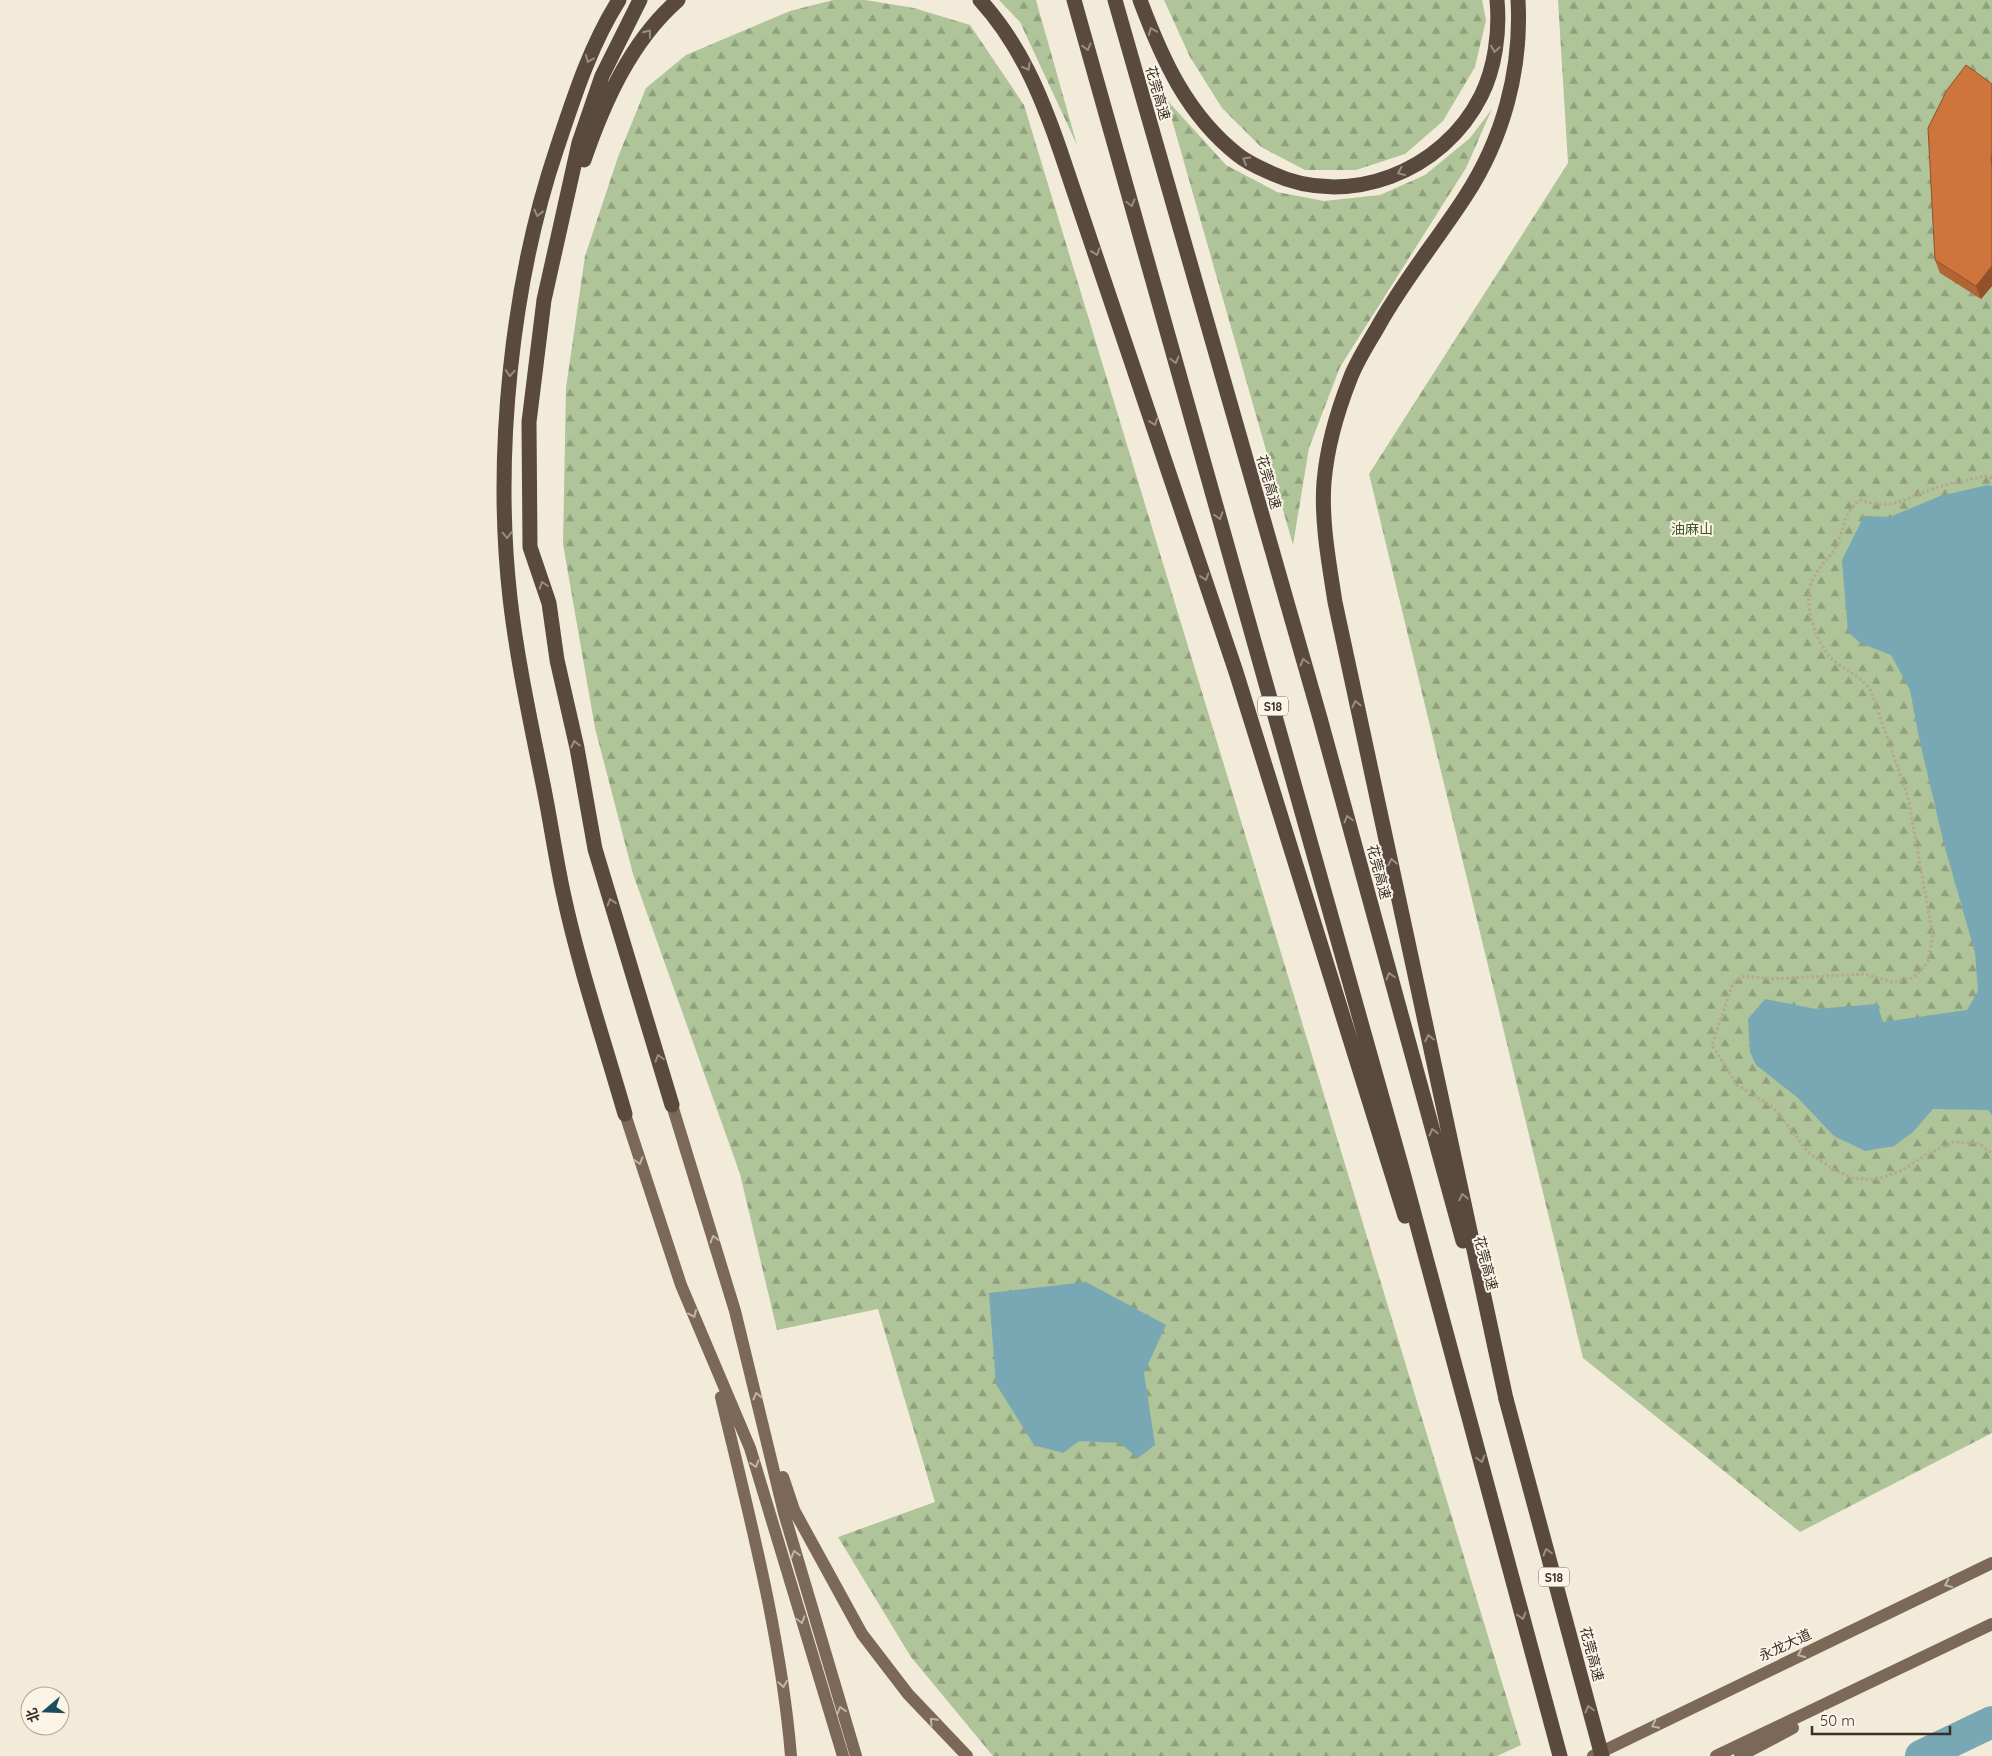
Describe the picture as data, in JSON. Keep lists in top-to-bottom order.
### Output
{
  "streets": {
    "highway": ["花莞高速", "S18"],
    "main road": ["永龙大道"]
  },
  "parks": ["油麻山"],
  "scale_bar": "50 m",
  "north": "left"
}
